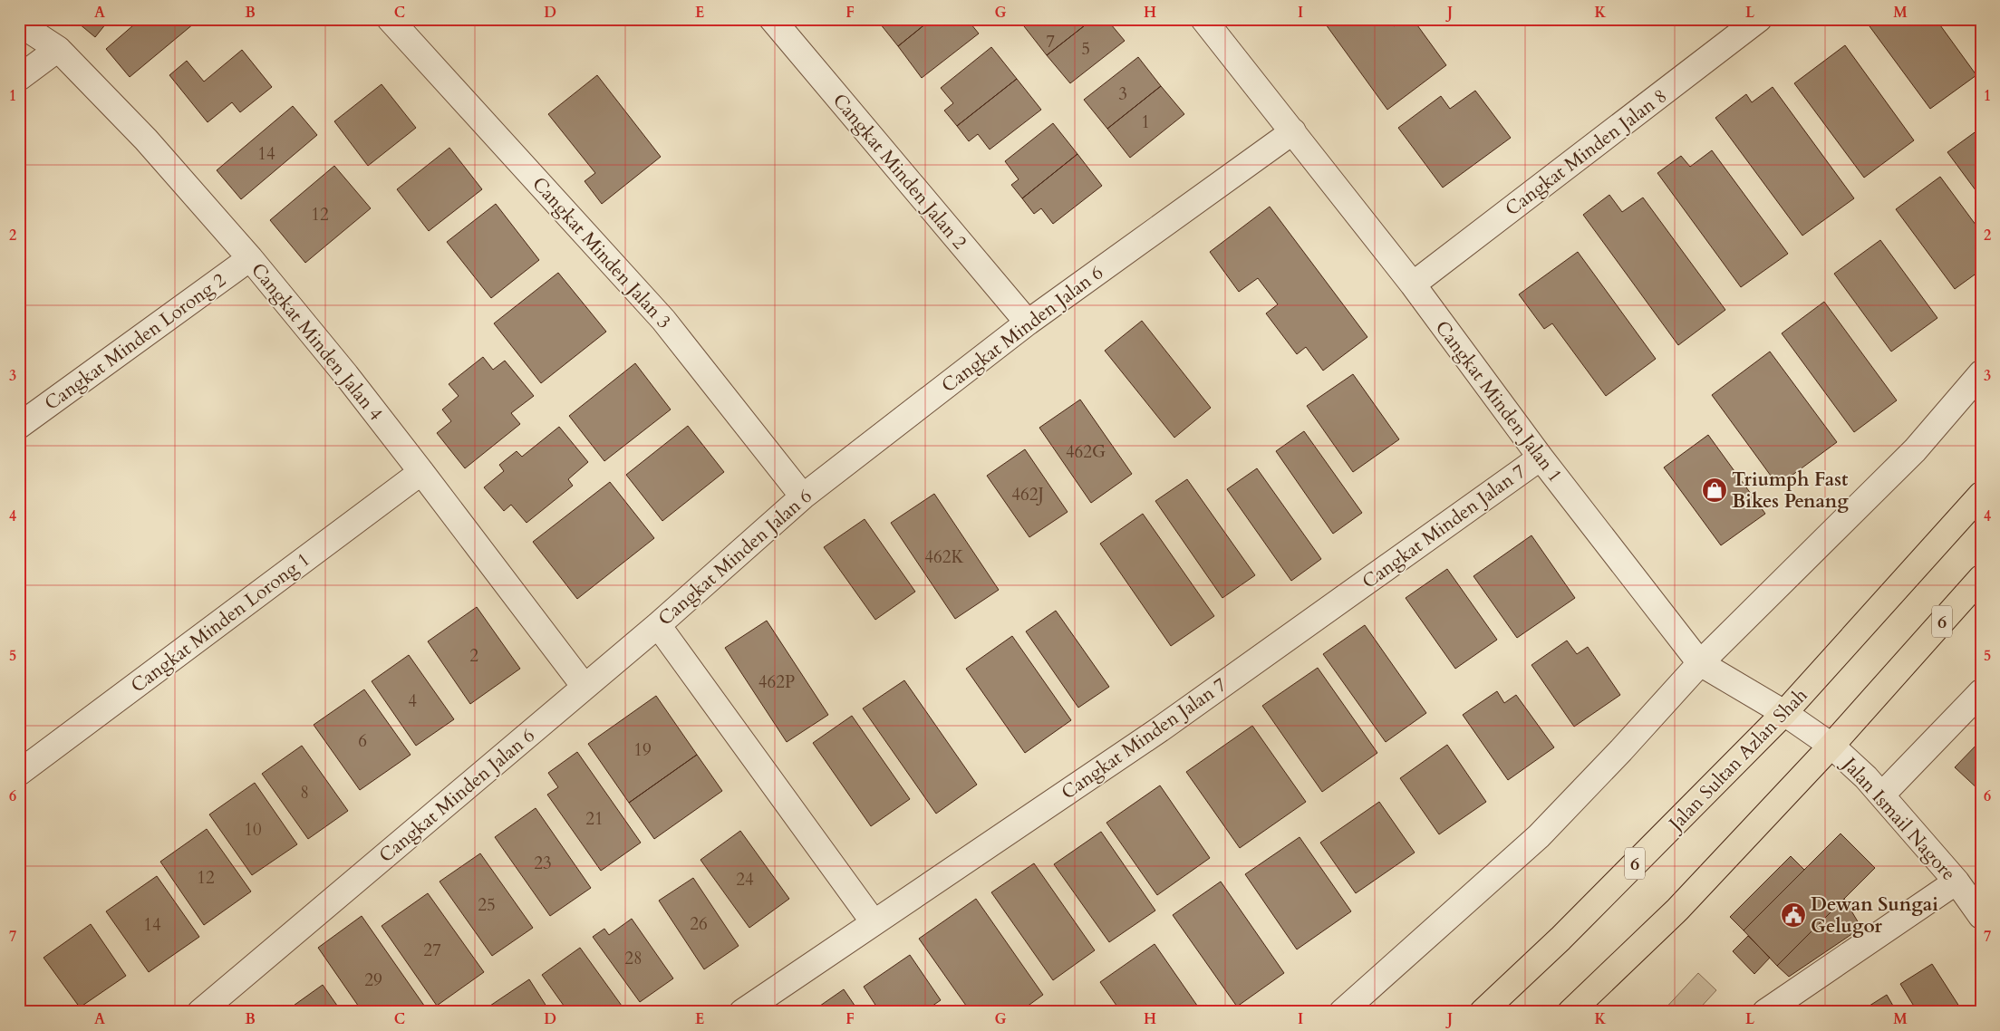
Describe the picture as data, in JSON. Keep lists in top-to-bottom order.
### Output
{
  "streets": {
    "highway": ["6", "Jalan Sultan Azlan Shah"],
    "street": [
      "Cangkat Minden Jalan 8",
      "Cangkat Minden Jalan 2",
      "Cangkat Minden Jalan 3",
      "Cangkat Minden Jalan 6",
      "Cangkat Minden Lorong 2",
      "Cangkat Minden Jalan 4",
      "Cangkat Minden Jalan 1",
      "Cangkat Minden Jalan 7",
      "Cangkat Minden Lorong 1",
      "Jalan Ismail Nagore"
    ]
  },
  "crossings": [
    ["Cangkat Minden Jalan 8", "Cangkat Minden Jalan 1"],
    ["Cangkat Minden Jalan 2", "Cangkat Minden Jalan 6"],
    ["Cangkat Minden Jalan 3", "Cangkat Minden Jalan 6"],
    ["Cangkat Minden Jalan 6", "Cangkat Minden Jalan 4"],
    ["Cangkat Minden Jalan 6", "Cangkat Minden Jalan 1"],
    ["Cangkat Minden Lorong 2", "Cangkat Minden Jalan 4"],
    ["Cangkat Minden Jalan 4", "Cangkat Minden Lorong 1"],
    ["Cangkat Minden Jalan 1", "Cangkat Minden Jalan 7"],
    ["Cangkat Minden Jalan 1", "Jalan Sultan Azlan Shah"],
    ["Cangkat Minden Jalan 1", "Jalan Ismail Nagore"],
    ["6", "Jalan Ismail Nagore"],
    ["Jalan Sultan Azlan Shah", "Jalan Ismail Nagore"]
  ],
  "places": {
    "shop": ["Triumph Fast Bikes Penang"],
    "public building": ["Dewan Sungai Gelugor"]
  },
  "house_numbers": [
    "7",
    "5",
    "3",
    "1",
    "14",
    "12",
    "462G",
    "462J",
    "462K",
    "2",
    "462P",
    "4",
    "6",
    "19",
    "8",
    "21",
    "10",
    "23",
    "12",
    "24",
    "25",
    "26",
    "14",
    "27",
    "28",
    "29"
  ],
  "grid": {
    "columns": [
      "A",
      "B",
      "C",
      "D",
      "E",
      "F",
      "G",
      "H",
      "I",
      "J",
      "K",
      "L",
      "M"
    ],
    "rows": [
      "1",
      "2",
      "3",
      "4",
      "5",
      "6",
      "7"
    ]
  }
}
